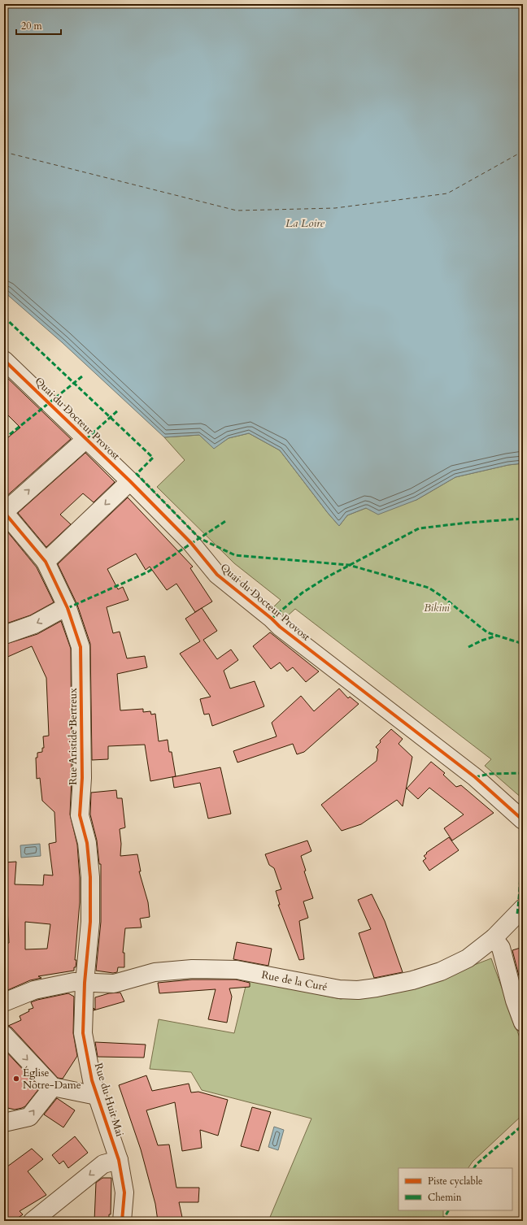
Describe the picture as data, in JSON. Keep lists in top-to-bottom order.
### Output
{
  "streets": {
    "street": [
      "Quai du Docteur Provost",
      "Rue Aristide Bertreux",
      "Rue de la Curé",
      "Rue du Huit Mai"
    ]
  },
  "crossings": [
    ["Rue Aristide Bertreux", "Rue de la Curé"],
    ["Rue Aristide Bertreux", "Rue du Huit Mai"],
    ["Rue de la Curé", "Rue du Huit Mai"]
  ],
  "water": ["La Loire"],
  "parks": ["Bikini"],
  "places": ["Église Notre-Dame"],
  "legend": ["Piste cyclable", "Chemin"],
  "scale_bar": "20 m"
}
